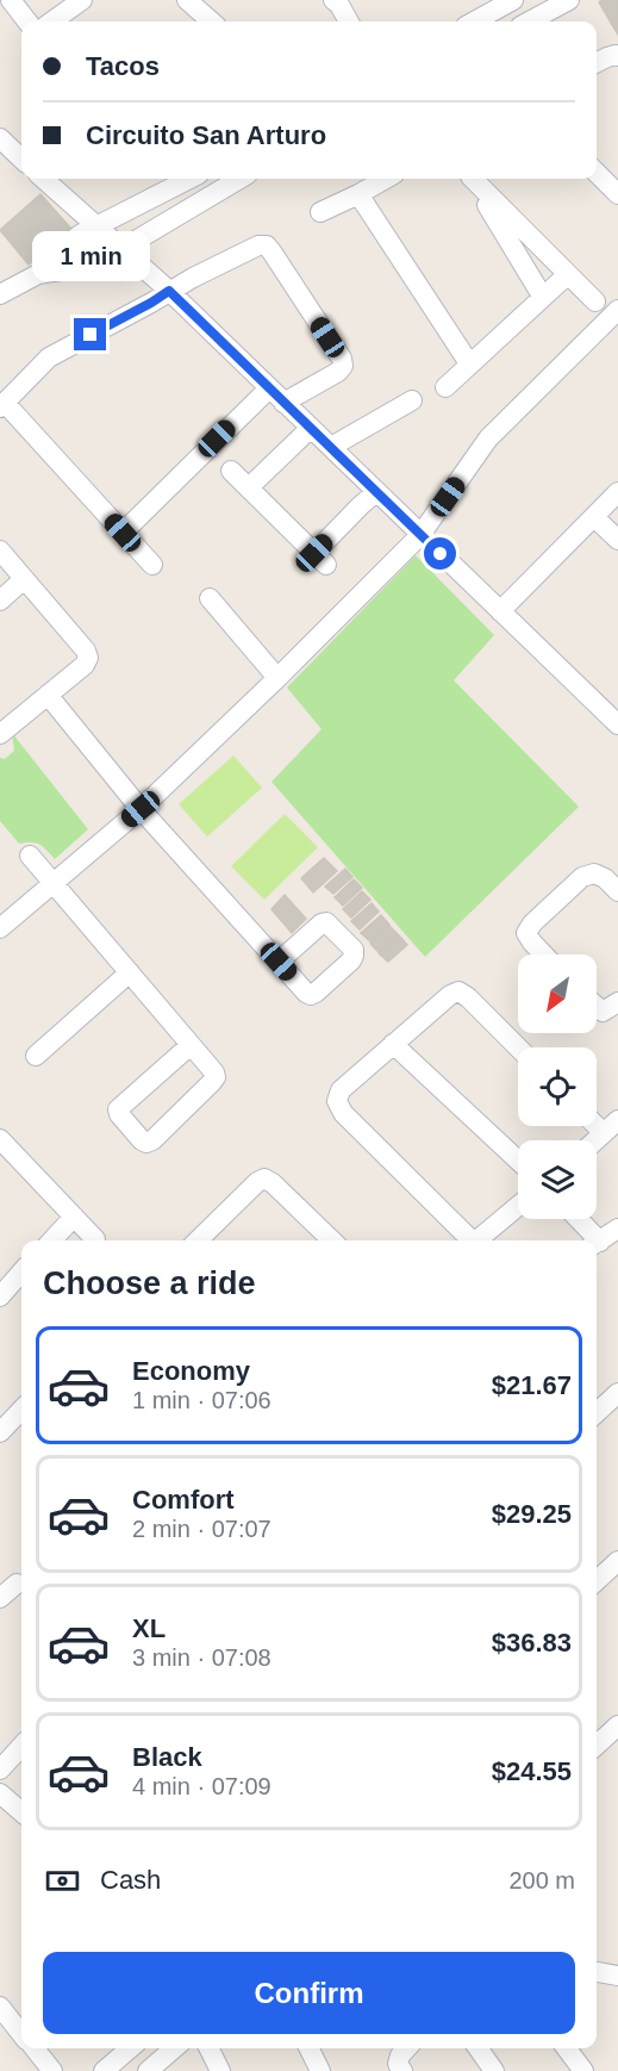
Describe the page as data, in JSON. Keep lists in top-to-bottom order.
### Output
{
  "north": "bottom left",
  "page": {
    "banner": ["Tacos", "Circuito San Arturo"],
    "bubble": "1 min",
    "heading": "Choose a ride",
    "list": [
      {
        "name": "Economy",
        "note": "1 min · 07:06",
        "value": "$21.67"
      },
      {
        "name": "Comfort",
        "note": "2 min · 07:07",
        "value": "$29.25"
      },
      {
        "name": "XL",
        "note": "3 min · 07:08",
        "value": "$36.83"
      },
      {
        "name": "Black",
        "note": "4 min · 07:09",
        "value": "$24.55"
      }
    ],
    "pay": ["Cash", "200 m"],
    "buttons": "Confirm"
  }
}
